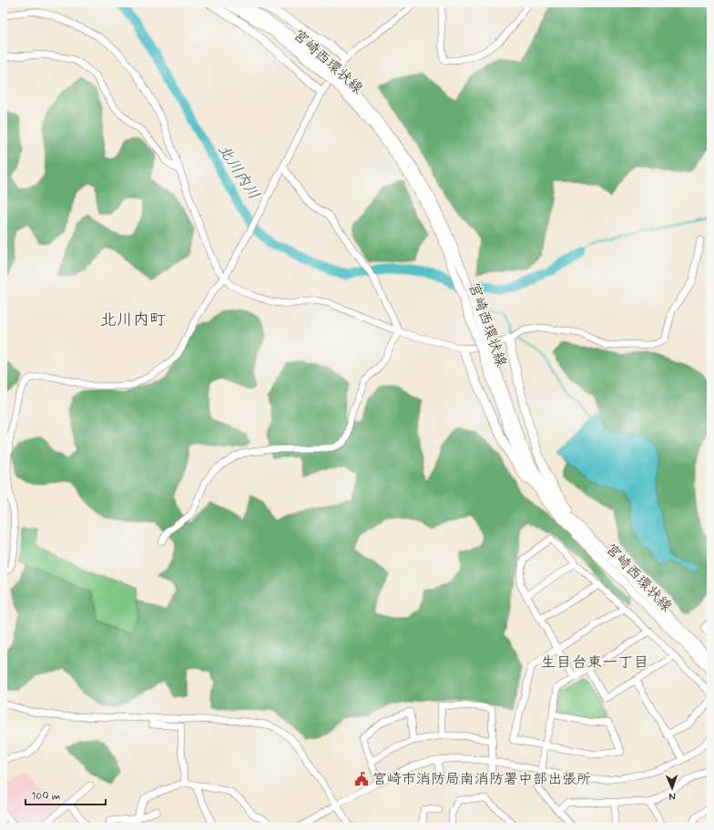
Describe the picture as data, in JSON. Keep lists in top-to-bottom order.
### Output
{
  "streets": {
    "main road": ["宮崎西環状線"]
  },
  "districts": ["北川内町", "生目台東一丁目"],
  "water": ["北川内川"],
  "places": {
    "public building": ["宮崎市消防局南消防署中部出張所"]
  },
  "scale_bar": "100 m",
  "north": "bottom"
}
